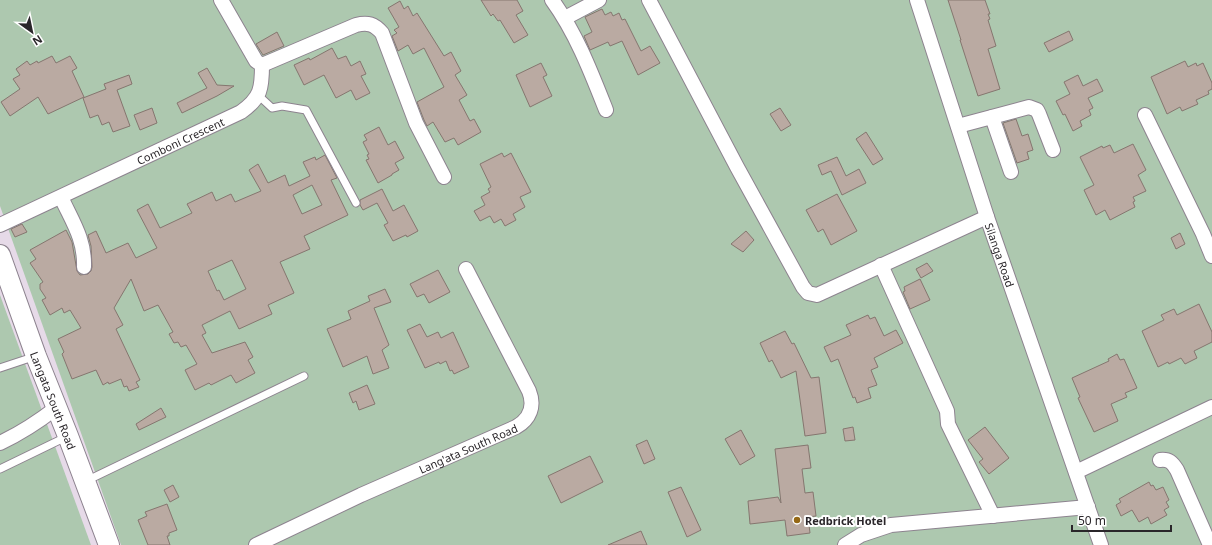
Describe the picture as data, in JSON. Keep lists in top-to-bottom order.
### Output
{
  "streets": {
    "street": [
      "Comboni Crescent",
      "Silanga Road",
      "Langata South Road",
      "Lang'ata South Road"
    ]
  },
  "places": ["Redbrick Hotel"],
  "scale_bar": "50 m",
  "north": "bottom right"
}
